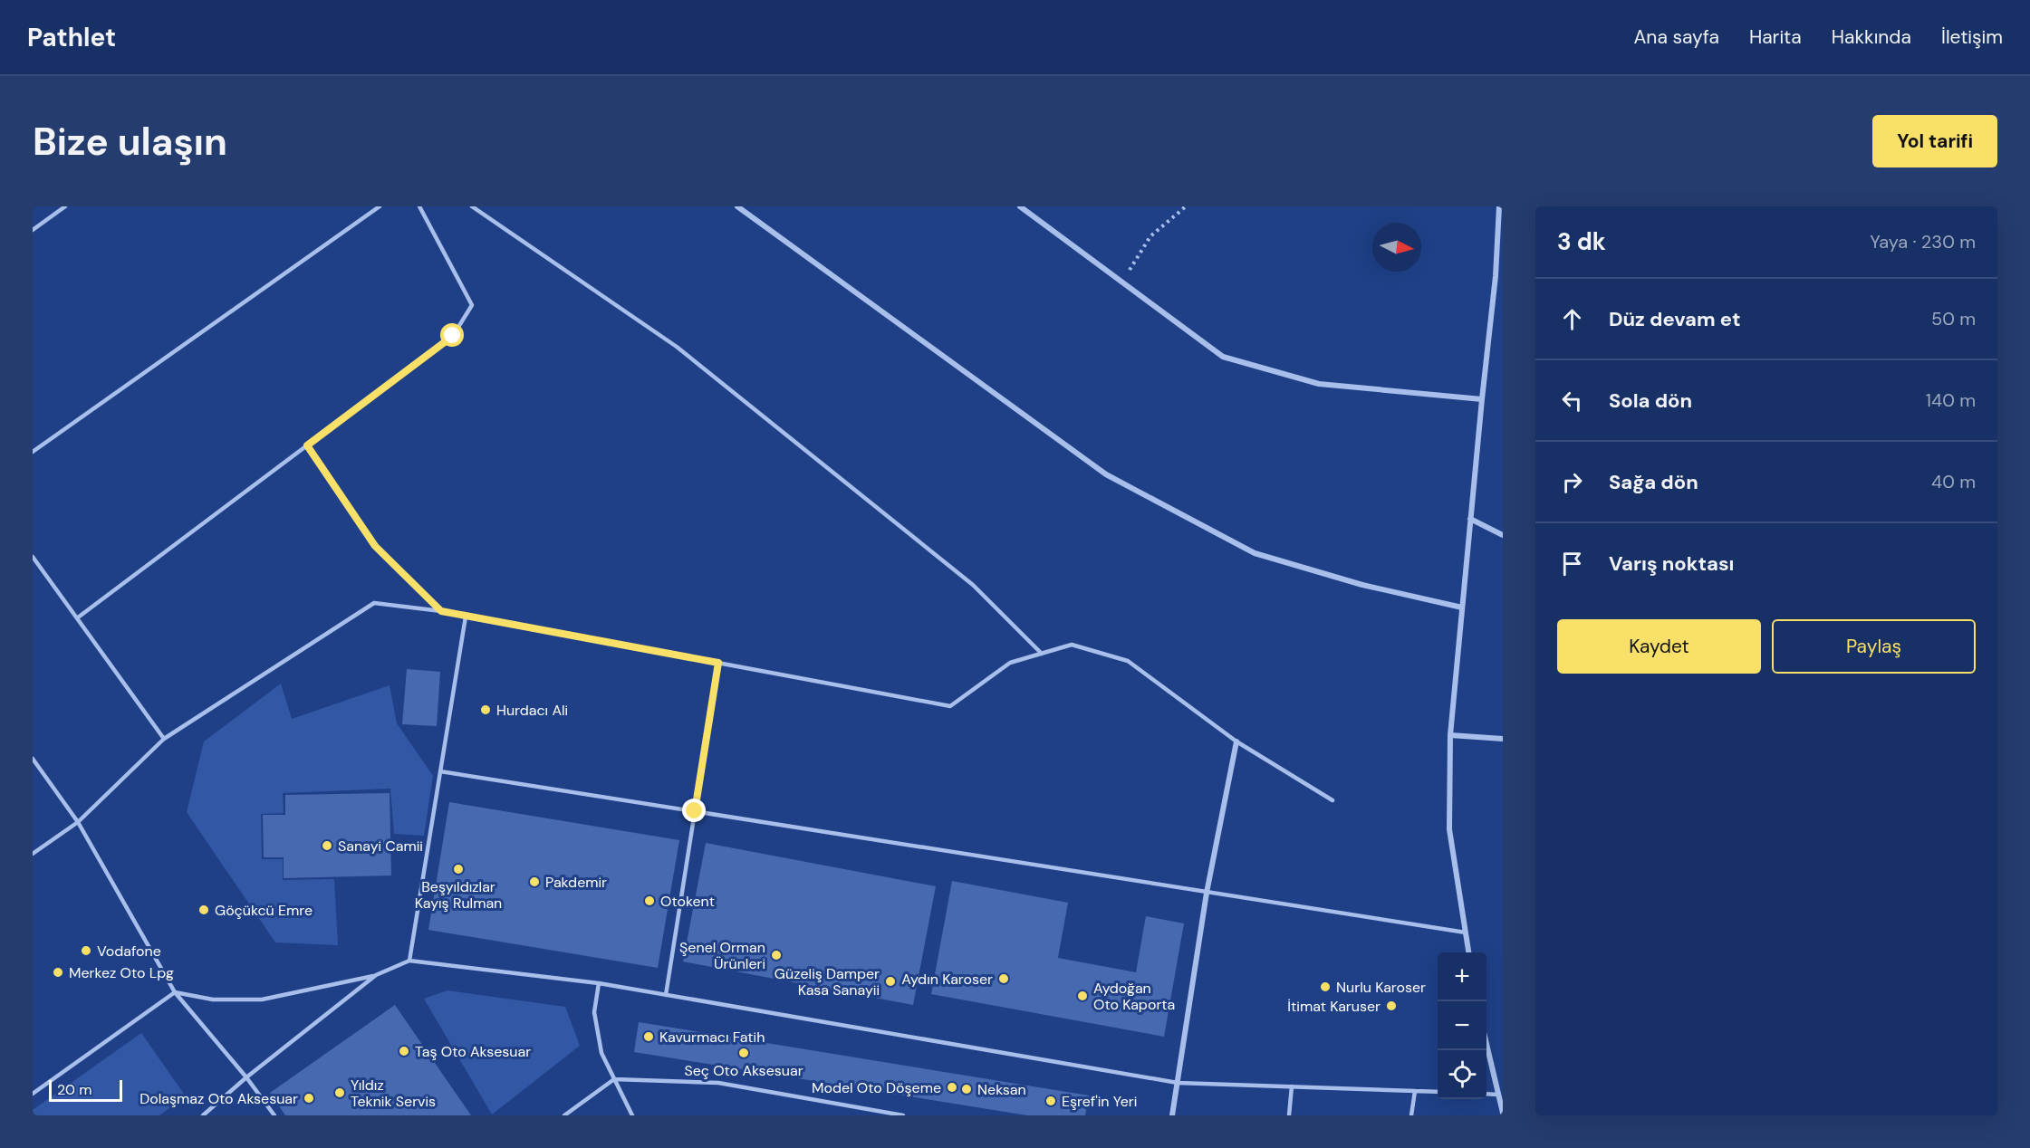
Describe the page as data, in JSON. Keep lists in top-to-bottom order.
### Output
{
  "places": [
    "Hurdacı Ali",
    "Sanayi Camii",
    "Beşyıldızlar Kayış Rulman",
    "Pakdemir",
    "Otokent",
    "Göçükcü Emre",
    "Vodafone",
    "Şenel Orman Ürünleri",
    "Merkez Oto Lpg",
    "Aydın Karoser",
    "Güzeliş Damper Kasa Sanayii",
    "Nurlu Karoser",
    "Aydoğan Oto Kaporta",
    "İtimat Karuser",
    "Kavurmacı Fatih",
    "Taş Oto Aksesuar",
    "Seç Oto Aksesuar",
    "Model Oto Döşeme",
    "Neksan",
    "Yıldız Teknik Servis",
    "Dolaşmaz Oto Aksesuar",
    "Eşref'in Yeri"
  ],
  "scale_bar": "20 m",
  "north": "right",
  "page": {
    "header": "Pathlet",
    "nav": [
      "Ana sayfa",
      "Harita",
      "Hakkında",
      "İletişim"
    ],
    "buttons": [
      "Yol tarifi",
      ["Kaydet", "Paylaş"]
    ],
    "title": "Bize ulaşın",
    "heading": ["3 dk", "Yaya · 230 m"],
    "list": [
      ["Düz devam et", "50 m"],
      ["Sola dön", "140 m"],
      ["Sağa dön", "40 m"],
      "Varış noktası"
    ],
    "map_buttons": ["+", "−"],
    "scale": "20 m"
  }
}
